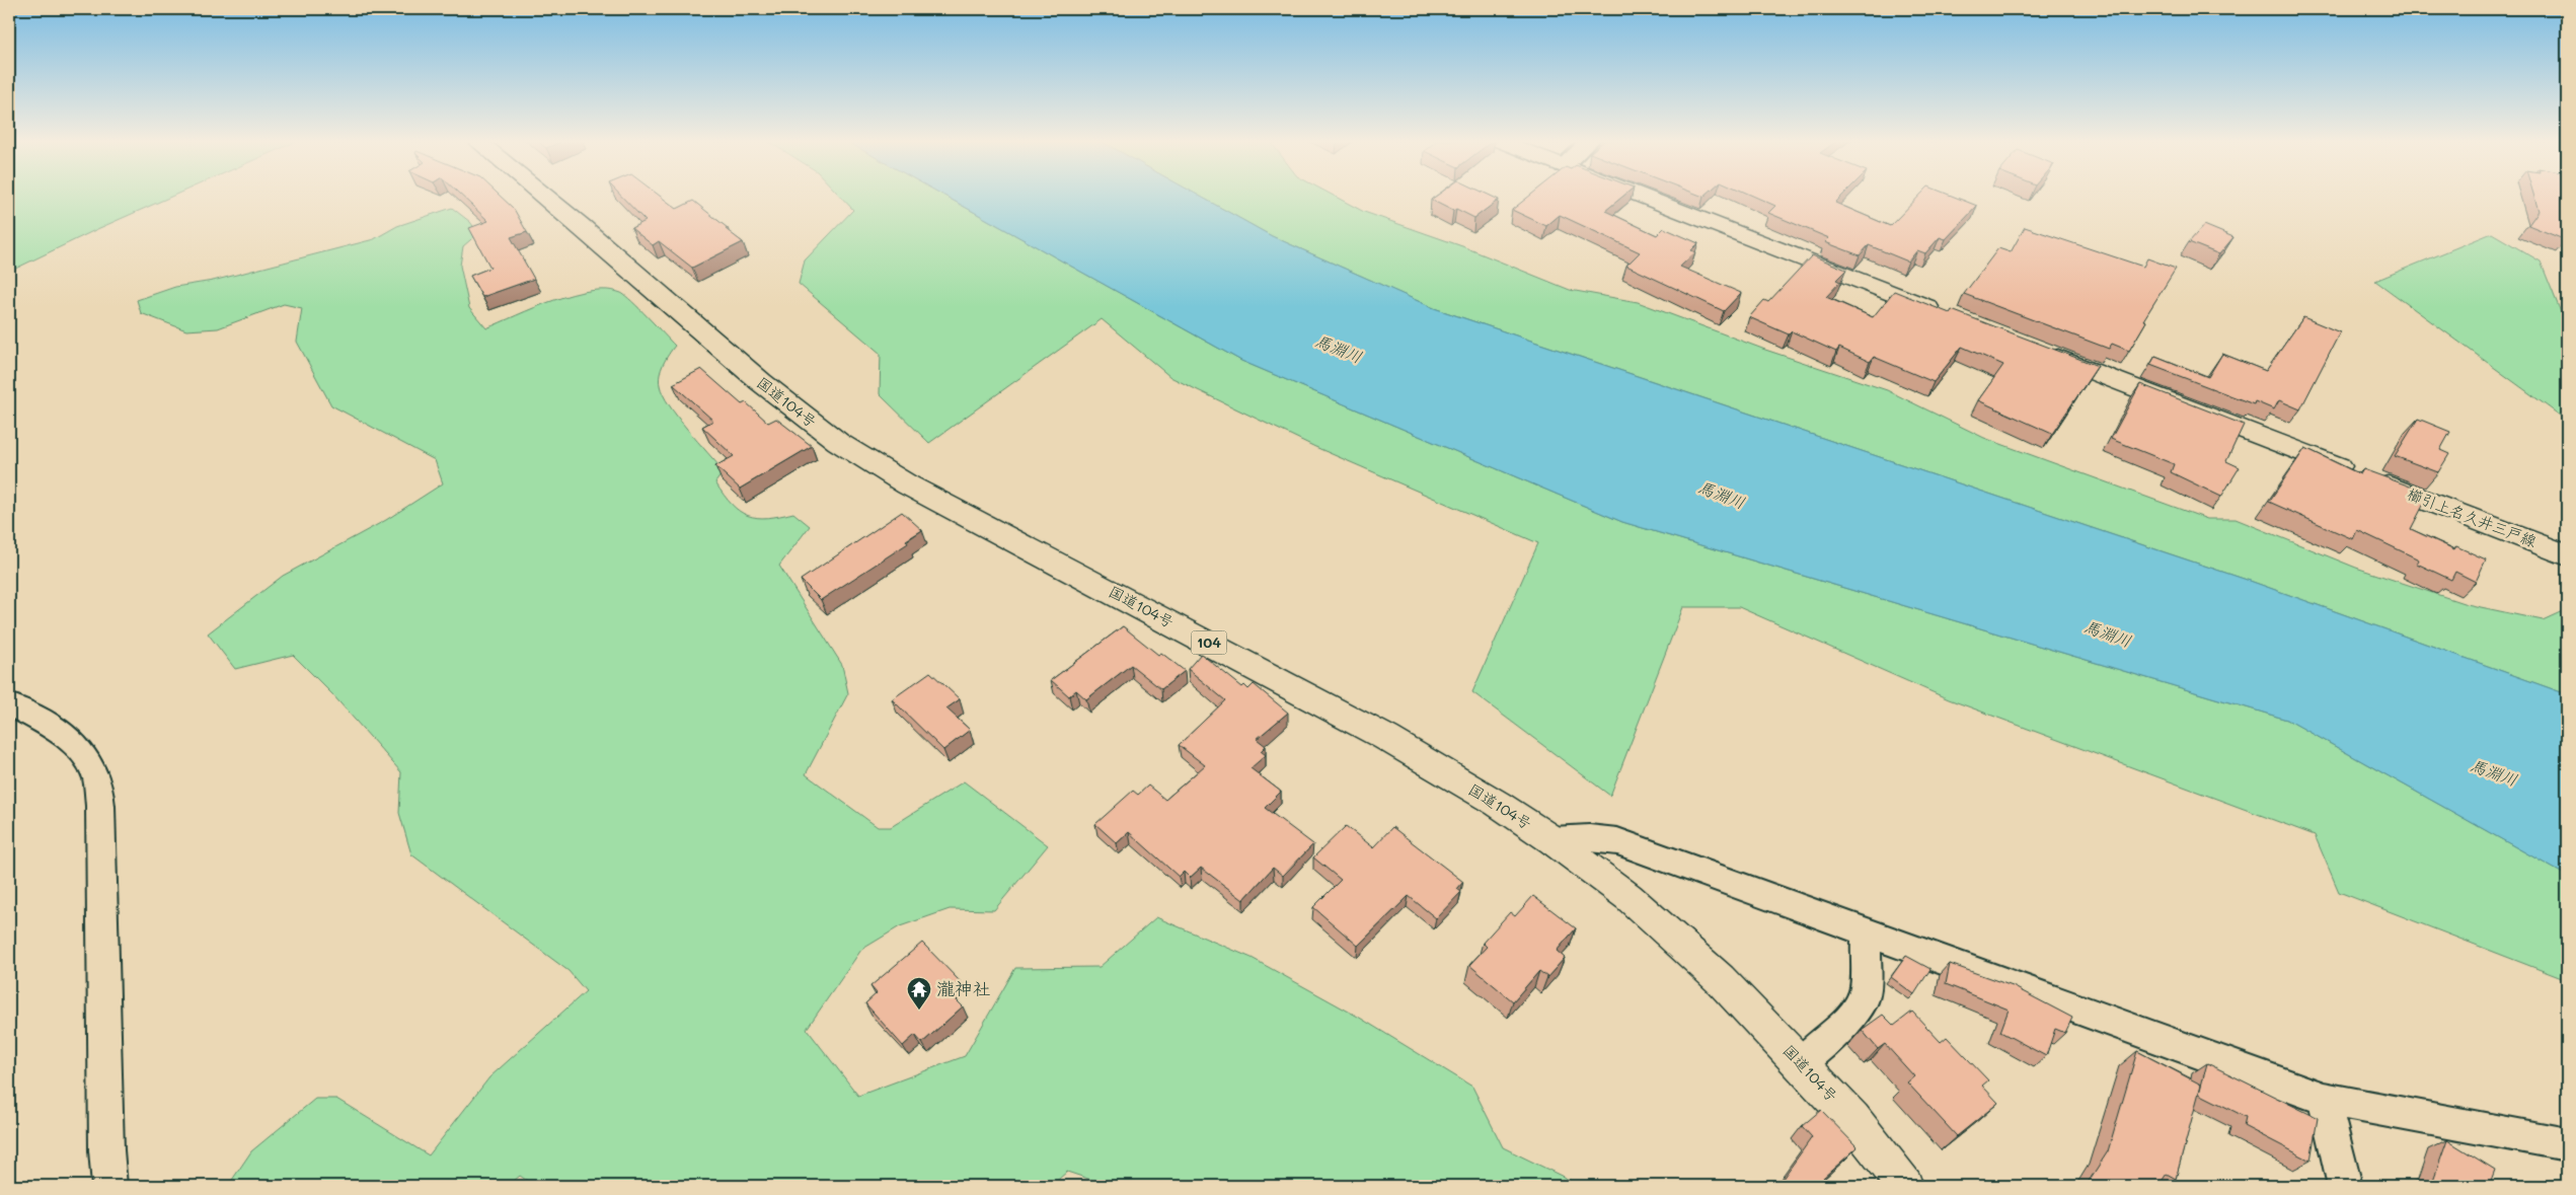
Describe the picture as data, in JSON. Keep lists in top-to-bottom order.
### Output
{
  "streets": {
    "main road": ["国道104号", "櫛引上名久井三戸線", "104"]
  },
  "water": ["馬淵川"],
  "places": {
    "temple": ["瀧神社"]
  }
}
